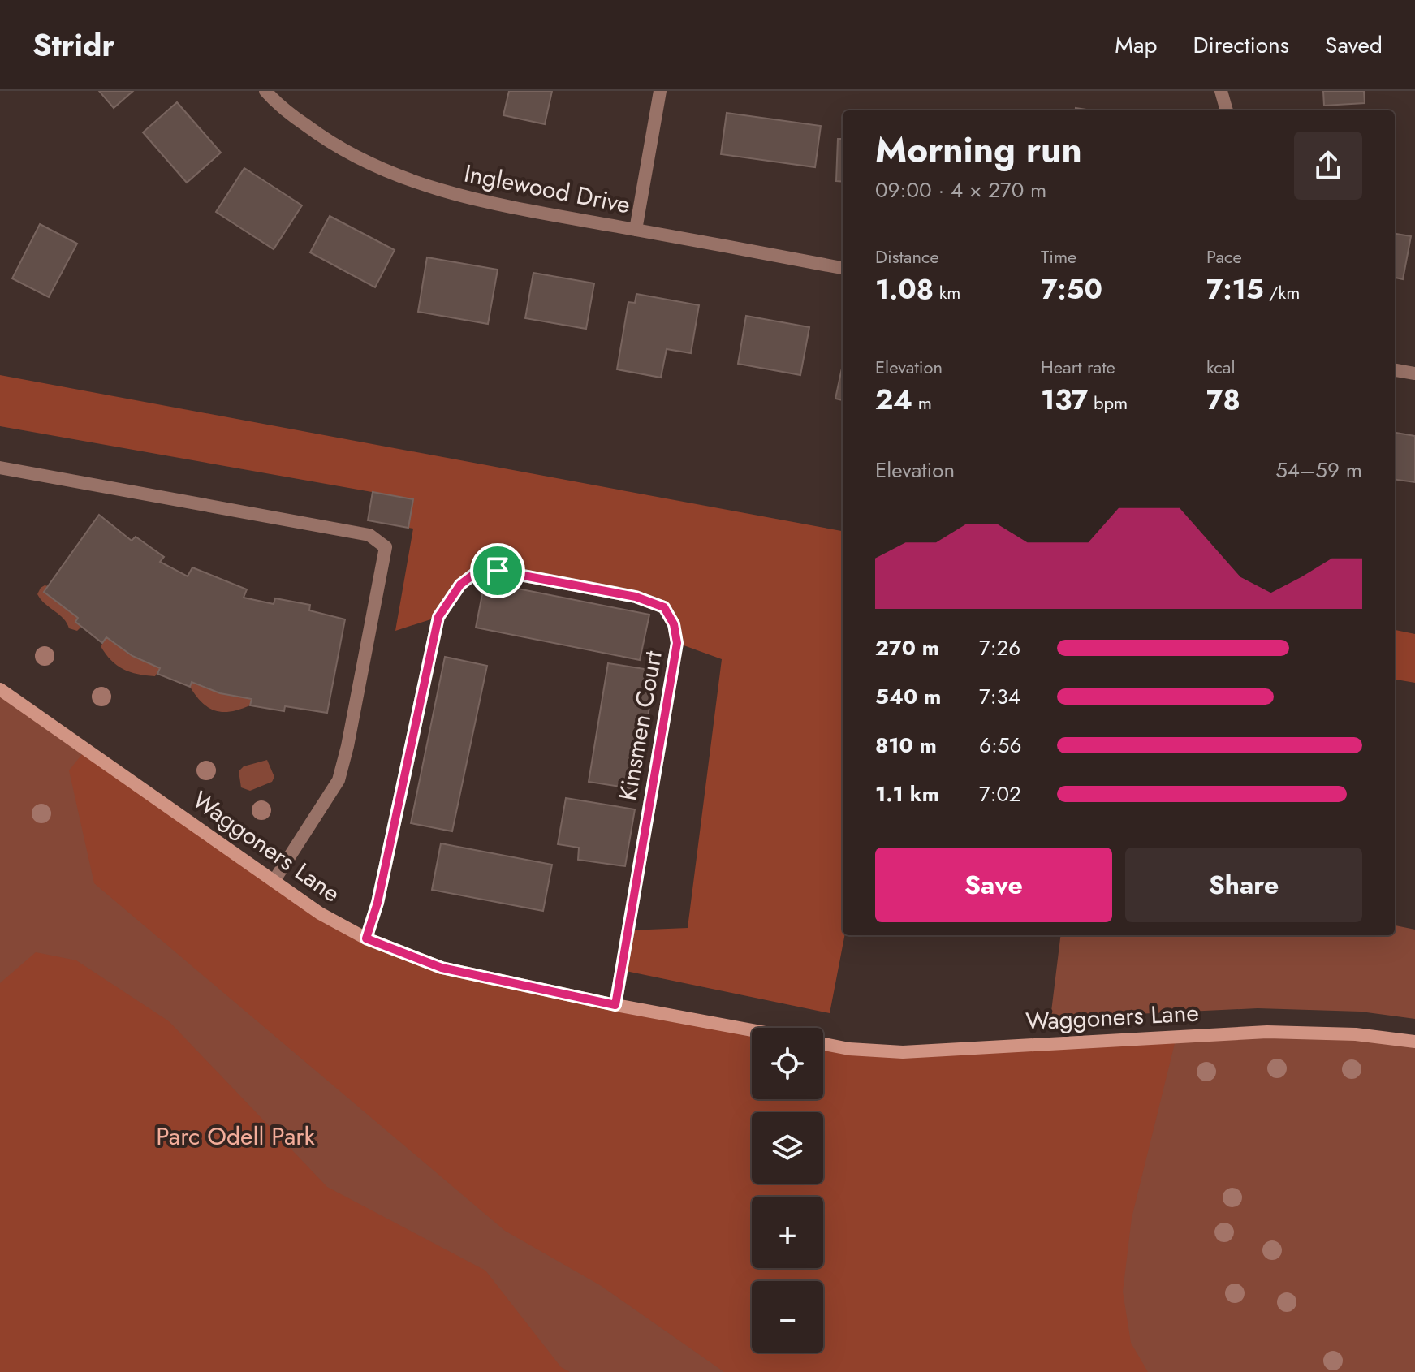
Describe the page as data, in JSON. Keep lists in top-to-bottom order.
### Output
{
  "streets": {
    "street": ["Inglewood Drive", "Kinsmen Court", "Waggoners Lane"]
  },
  "crossings": [
    ["Kinsmen Court", "Waggoners Lane"]
  ],
  "parks": ["Parc Odell Park"],
  "page": {
    "header": "Stridr",
    "nav": ["Map", "Directions", "Saved"],
    "heading": ["Morning run", "09:00 · 4 × 270 m"],
    "stats": [
      ["Distance", "1.08 km"],
      ["Time", "7:50"],
      ["Pace", "7:15 /km"],
      ["Elevation", "24 m"],
      ["Heart rate", "137 bpm"],
      ["kcal", "78"]
    ],
    "chart": ["Elevation", "54–59 m"],
    "list": [
      {
        "name": "270 m",
        "note": "7:26"
      },
      {
        "name": "540 m",
        "note": "7:34"
      },
      {
        "name": "810 m",
        "note": "6:56"
      },
      {
        "name": "1.1 km",
        "note": "7:02"
      }
    ],
    "buttons": ["Save", "Share"],
    "map_buttons": ["+", "−"]
  }
}
